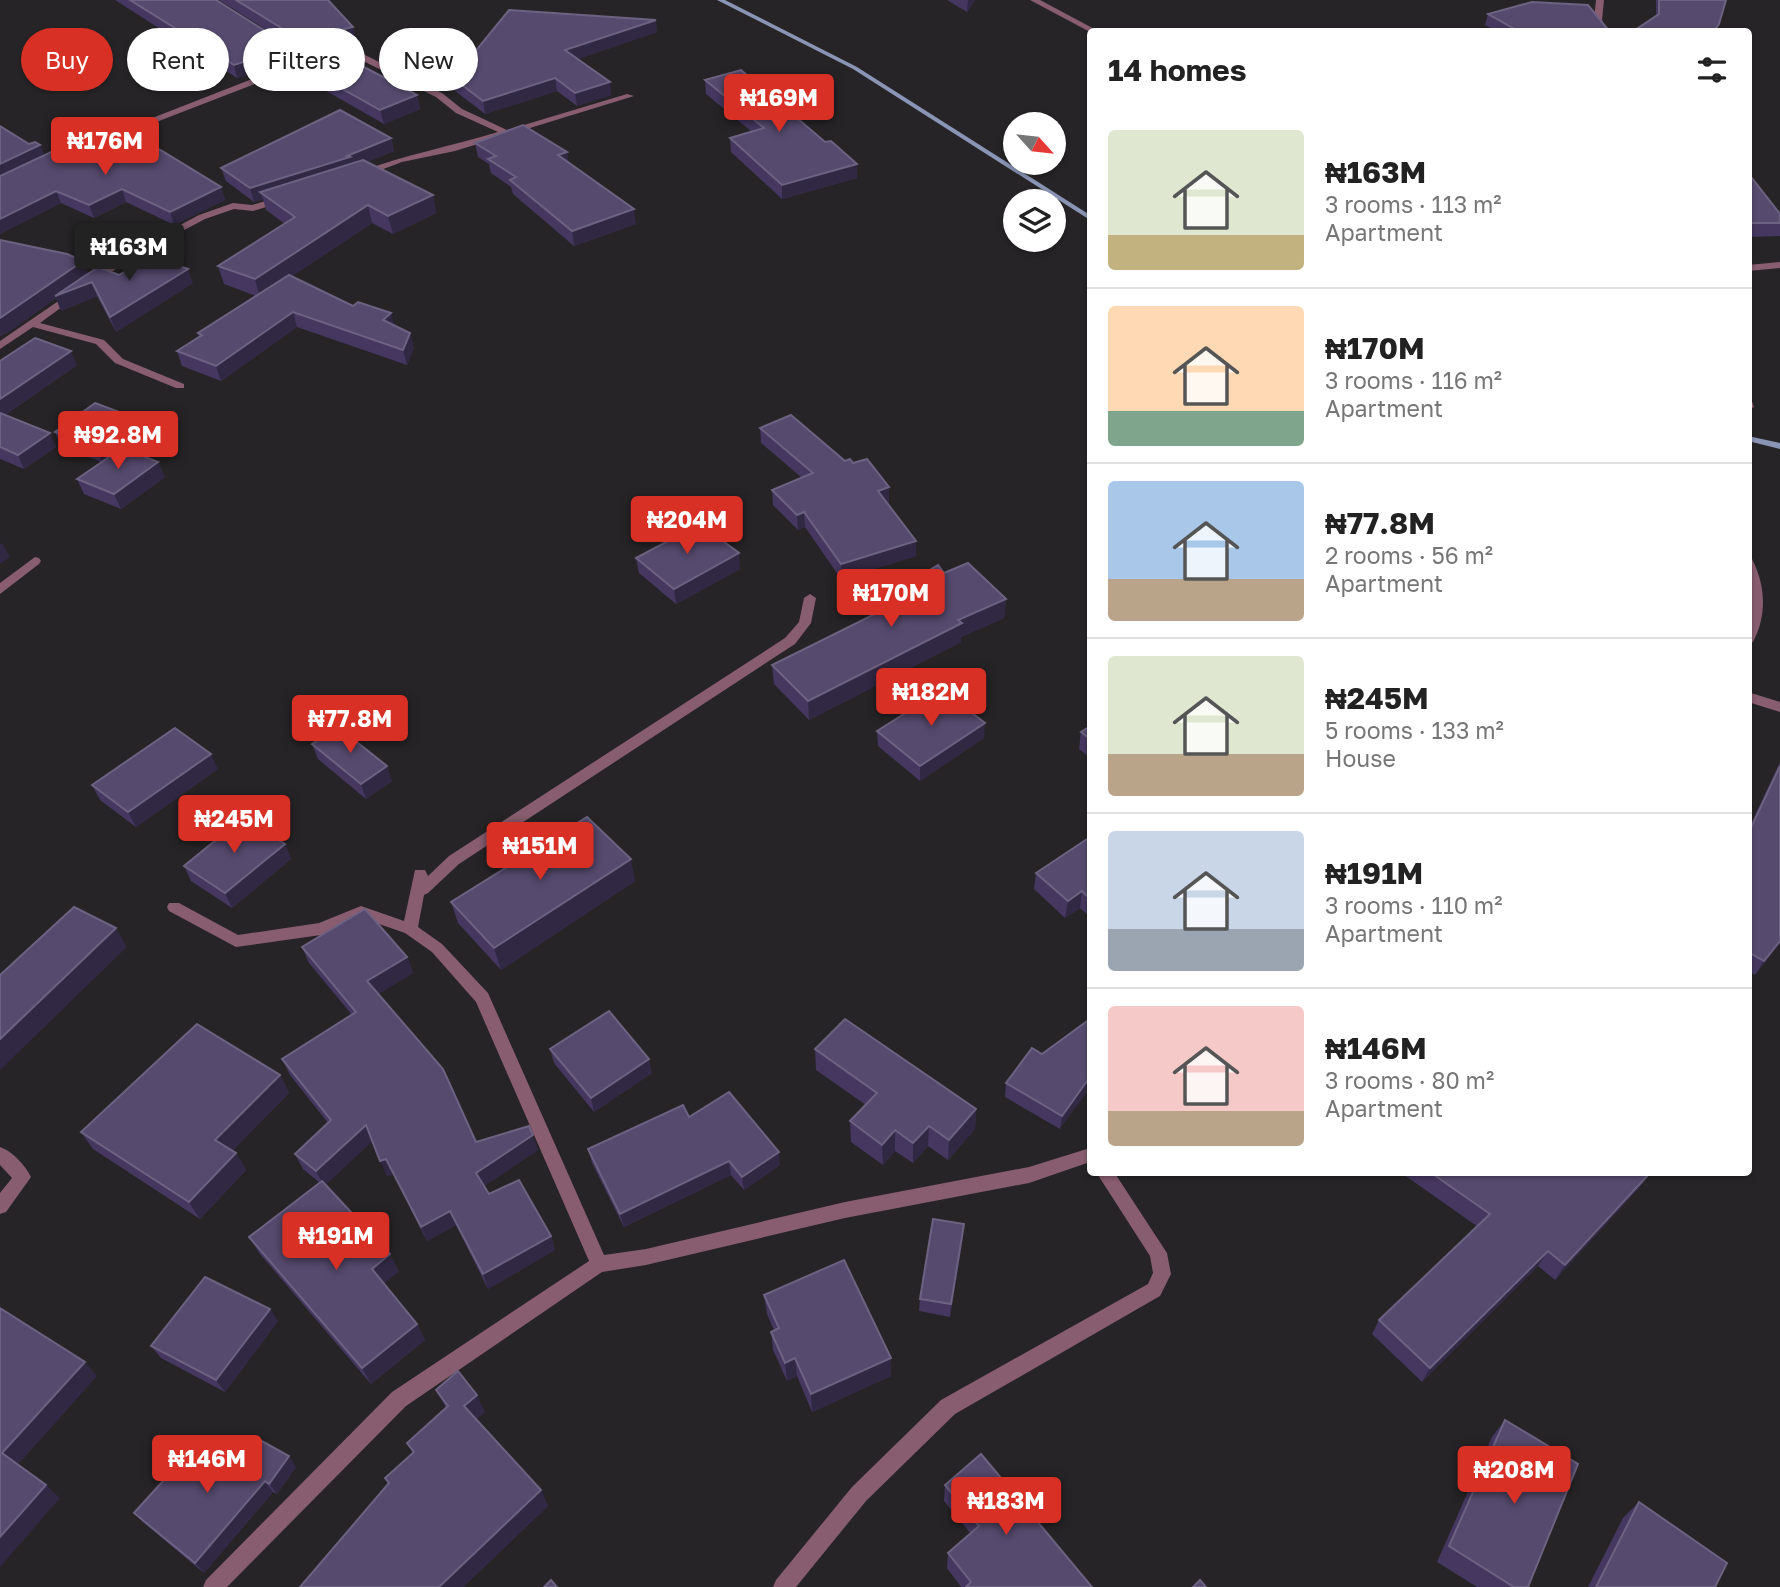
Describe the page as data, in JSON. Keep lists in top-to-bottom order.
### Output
{
  "north": "bottom right",
  "page": {
    "chip": [
      "Buy",
      "Rent",
      "Filters",
      "New"
    ],
    "heading": "14 homes",
    "price": [
      "₦169M",
      "₦176M",
      "₦163M",
      "₦92.8M",
      "₦204M",
      "₦170M",
      "₦182M",
      "₦77.8M",
      "₦245M",
      "₦151M",
      "₦191M",
      "₦146M",
      "₦208M",
      "₦183M"
    ],
    "list": [
      {
        "name": "₦163M",
        "note": "3 rooms · 113 m² · Apartment"
      },
      {
        "name": "₦170M",
        "note": "3 rooms · 116 m² · Apartment"
      },
      {
        "name": "₦77.8M",
        "note": "2 rooms · 56 m² · Apartment"
      },
      {
        "name": "₦245M",
        "note": "5 rooms · 133 m² · House"
      },
      {
        "name": "₦191M",
        "note": "3 rooms · 110 m² · Apartment"
      },
      {
        "name": "₦146M",
        "note": "3 rooms · 80 m² · Apartment"
      }
    ]
  }
}
